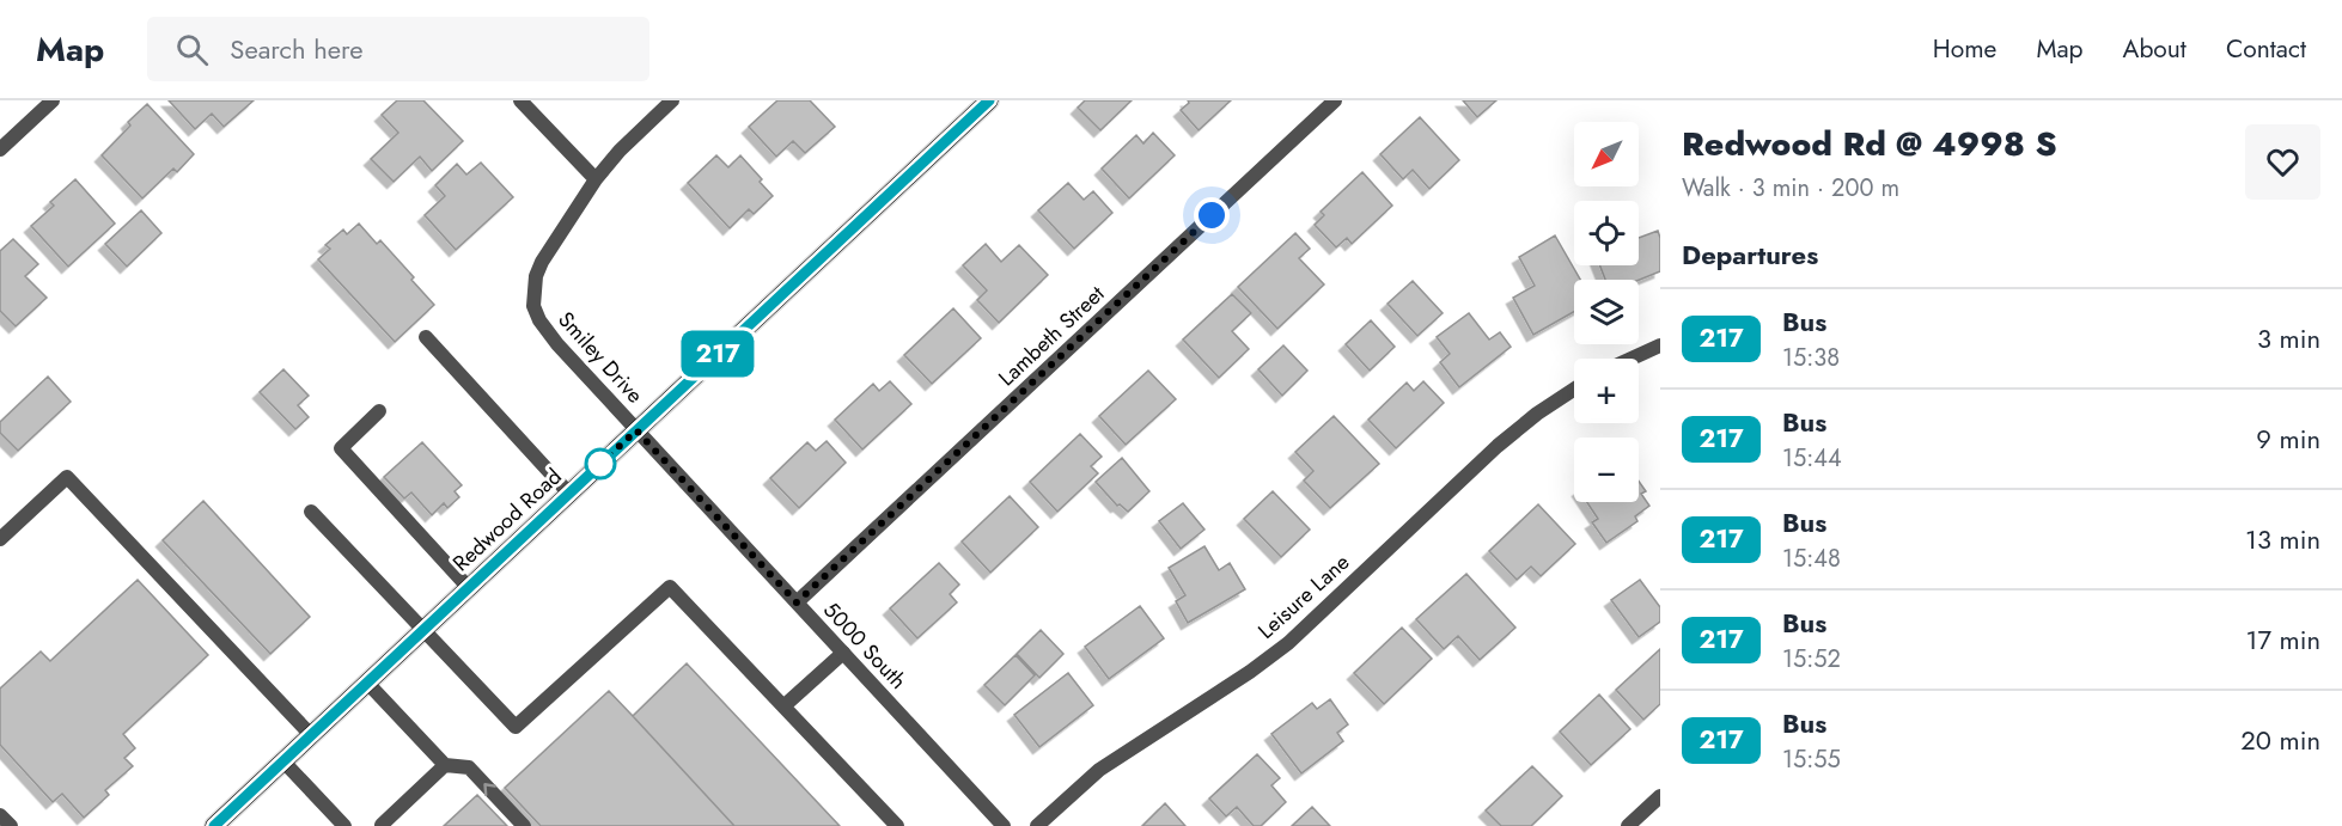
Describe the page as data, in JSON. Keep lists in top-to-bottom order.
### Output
{
  "streets": {
    "main road": ["Redwood Road"],
    "street": [
      "Lambeth Street",
      "Smiley Drive",
      "Leisure Lane",
      "5000 South"
    ]
  },
  "crossings": [
    ["Lambeth Street", "5000 South"],
    ["Smiley Drive", "Redwood Road"],
    ["Smiley Drive", "5000 South"],
    ["Redwood Road", "5000 South"]
  ],
  "lines": ["bus line 217"],
  "north": "bottom left",
  "page": {
    "header": "Map",
    "search": "Search here",
    "nav": [
      "Home",
      "Map",
      "About",
      "Contact"
    ],
    "on_map": "217",
    "heading": [
      ["Redwood Rd @ 4998 S", "Walk · 3 min · 200 m"],
      "Departures"
    ],
    "map_buttons": ["+", "−"],
    "list": [
      {
        "mark": "217",
        "name": "Bus",
        "note": "15:38",
        "value": "3 min"
      },
      {
        "mark": "217",
        "name": "Bus",
        "note": "15:44",
        "value": "9 min"
      },
      {
        "mark": "217",
        "name": "Bus",
        "note": "15:48",
        "value": "13 min"
      },
      {
        "mark": "217",
        "name": "Bus",
        "note": "15:52",
        "value": "17 min"
      },
      {
        "mark": "217",
        "name": "Bus",
        "note": "15:55",
        "value": "20 min"
      }
    ]
  }
}
